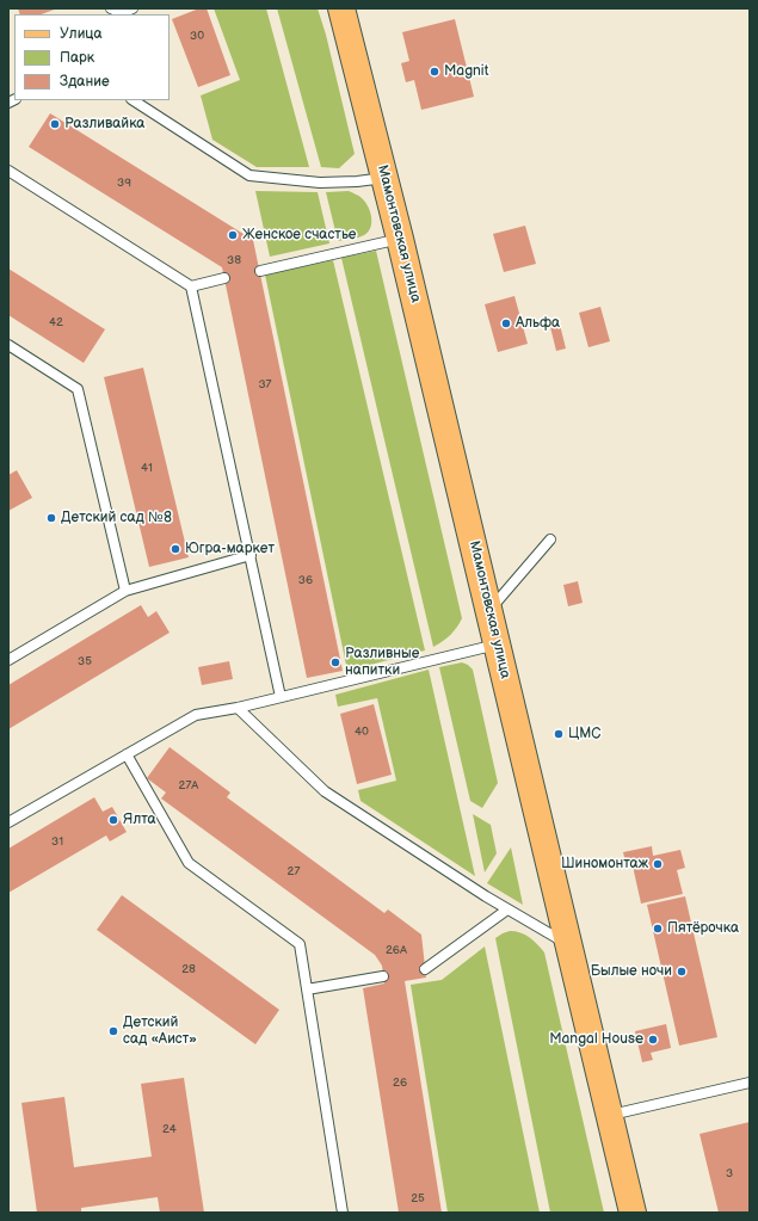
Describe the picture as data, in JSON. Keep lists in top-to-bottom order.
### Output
{
  "streets": {
    "main road": ["Мамонтовская улица"]
  },
  "places": [
    "Magnit",
    "Разливайка",
    "Женское счастье",
    "Альфа",
    "Детский сад №8",
    "Югра-маркет",
    "Разливные напитки",
    "ЦМС",
    "Ялта",
    "Шиномонтаж",
    "Пятёрочка",
    "Былые ночи",
    "Детский сад «Аист»",
    "Mangal House"
  ],
  "house_numbers": [
    "30",
    "39",
    "38",
    "42",
    "37",
    "41",
    "36",
    "35",
    "40",
    "27А",
    "31",
    "27",
    "26А",
    "28",
    "26",
    "24",
    "3",
    "25"
  ],
  "legend": ["Улица", "Парк", "Здание"]
}
